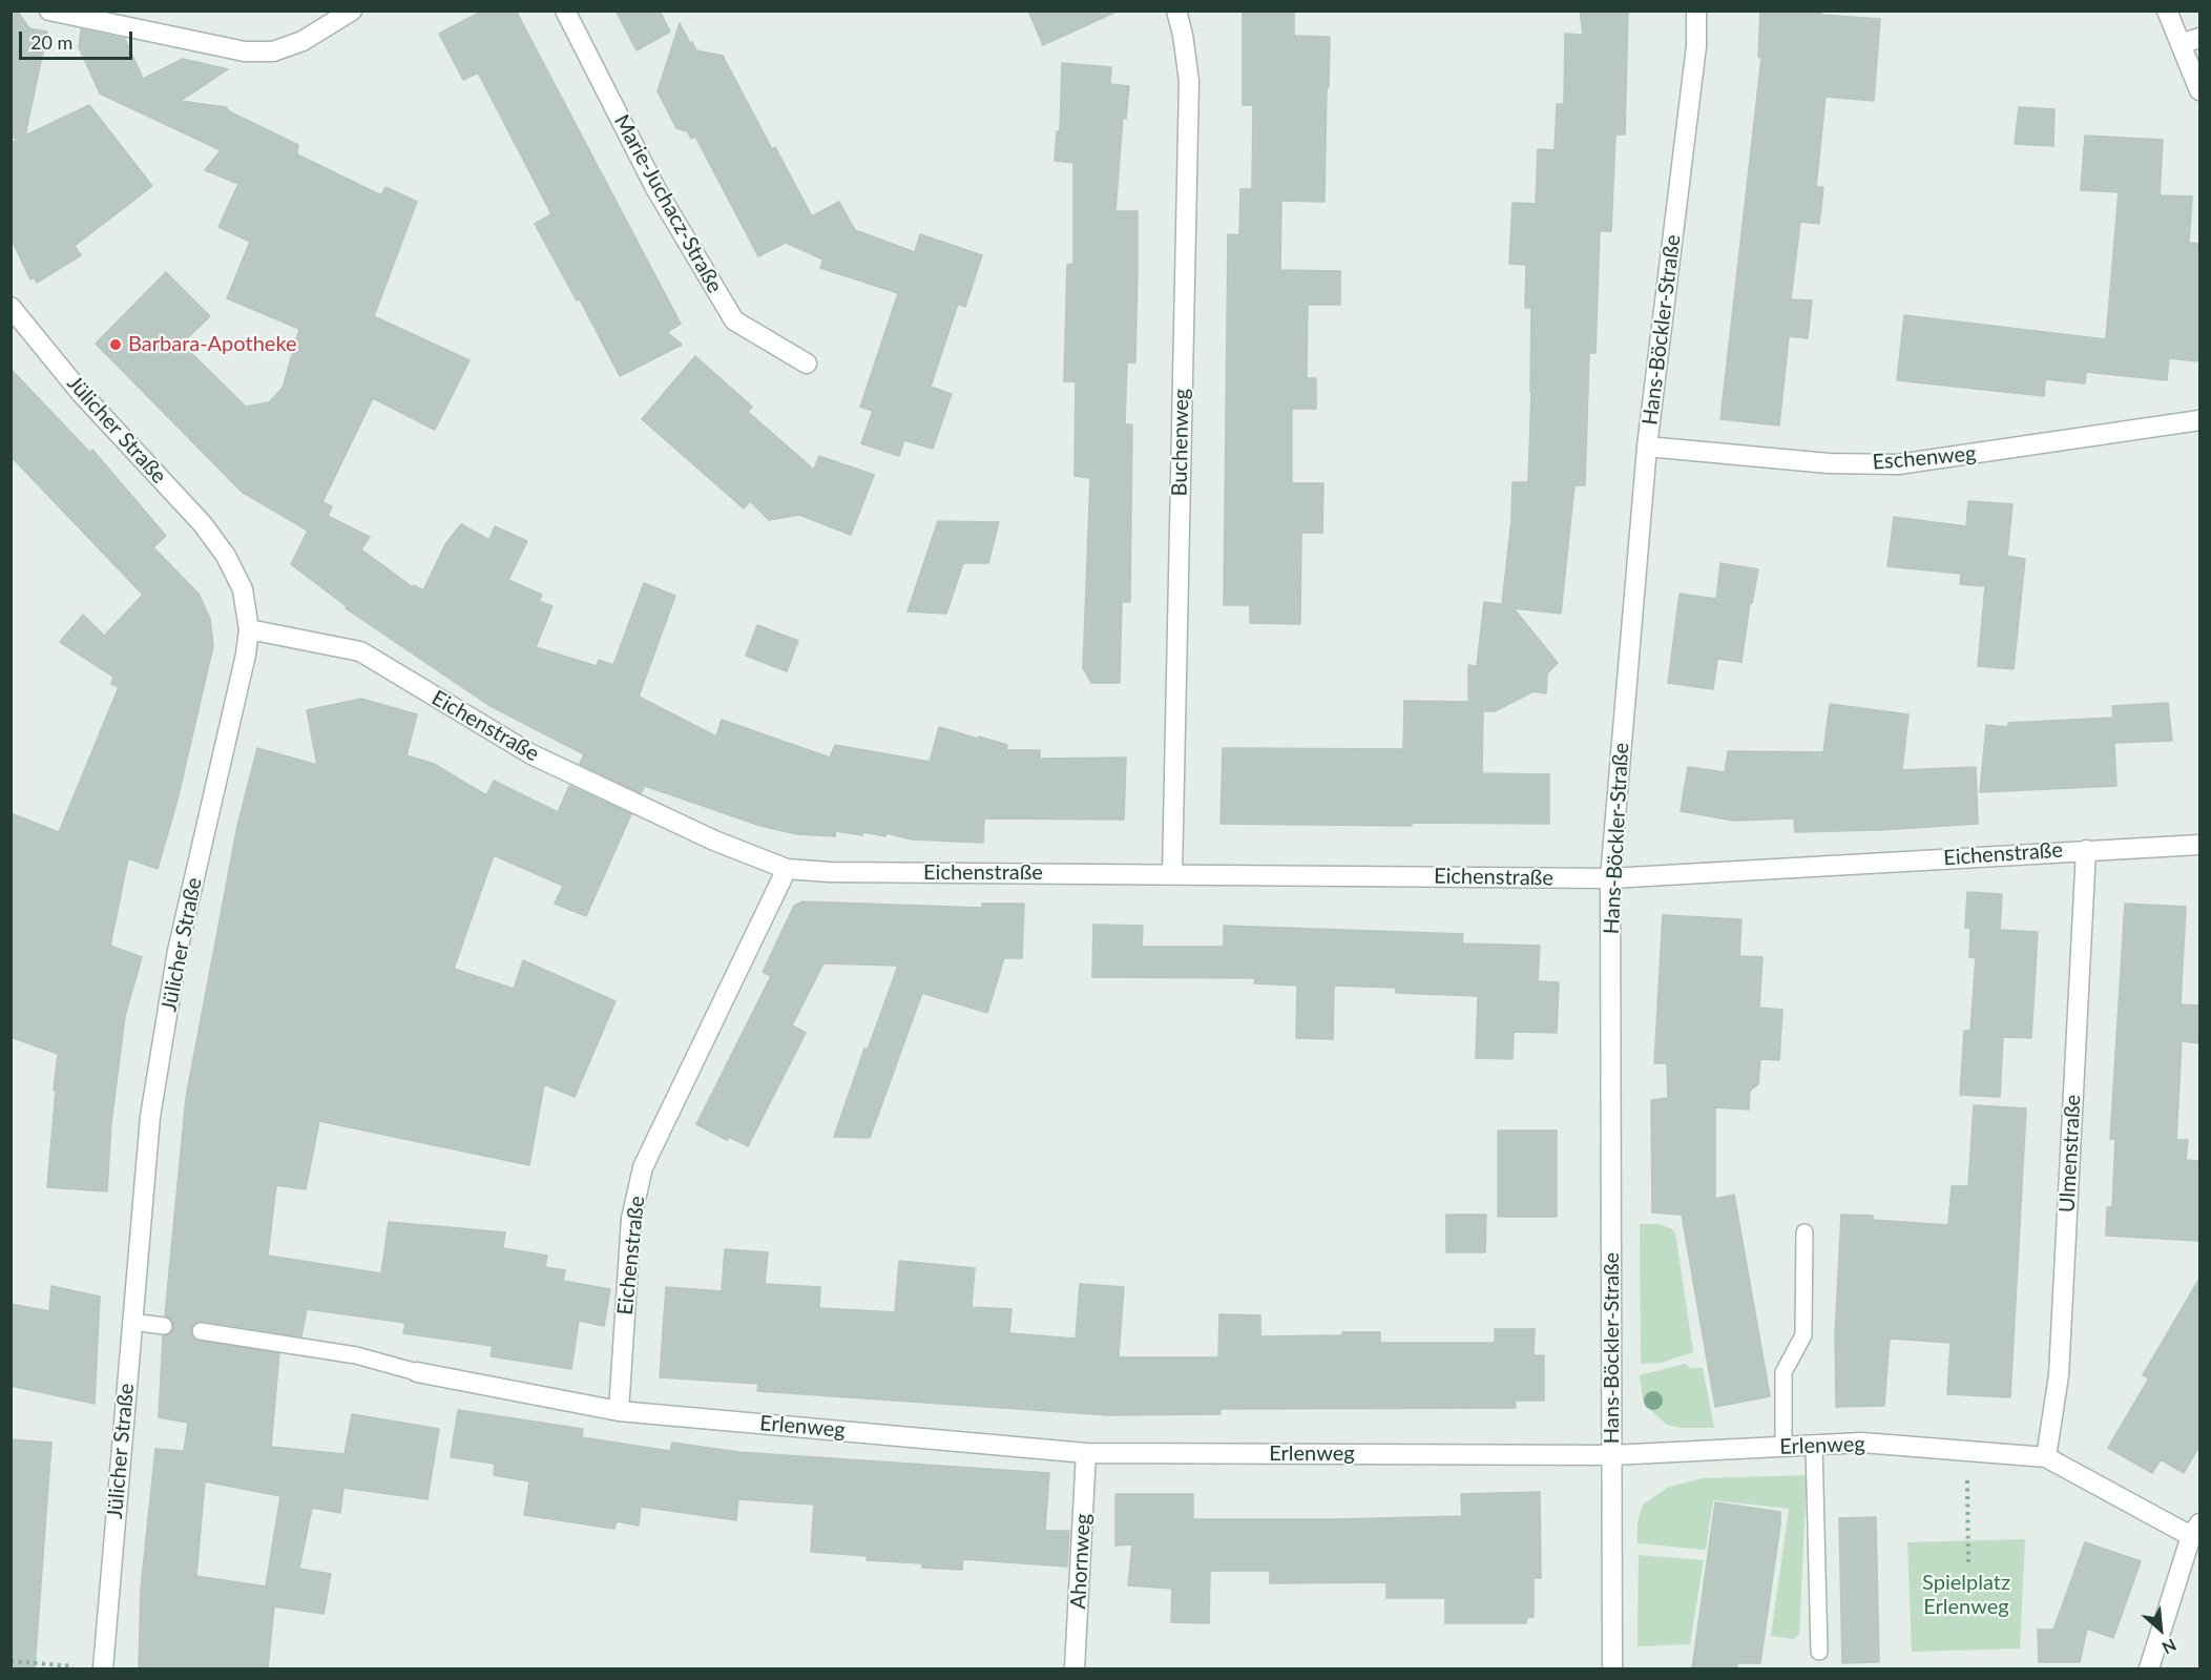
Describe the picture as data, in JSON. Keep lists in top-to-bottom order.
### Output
{
  "streets": {
    "street": [
      "Marie-Juchacz-Straße",
      "Hans-Böckler-Straße",
      "Jülicher Straße",
      "Buchenweg",
      "Eschenweg",
      "Eichenstraße",
      "Ulmenstraße",
      "Erlenweg",
      "Ahornweg"
    ]
  },
  "crossings": [
    ["Hans-Böckler-Straße", "Eschenweg"],
    ["Hans-Böckler-Straße", "Eichenstraße"],
    ["Hans-Böckler-Straße", "Erlenweg"],
    ["Jülicher Straße", "Eichenstraße"],
    ["Buchenweg", "Eichenstraße"],
    ["Eichenstraße", "Ulmenstraße"],
    ["Eichenstraße", "Erlenweg"],
    ["Ulmenstraße", "Erlenweg"],
    ["Erlenweg", "Ahornweg"]
  ],
  "parks": ["Spielplatz Erlenweg"],
  "places": ["Barbara-Apotheke"],
  "scale_bar": "20 m",
  "north": "bottom right"
}
